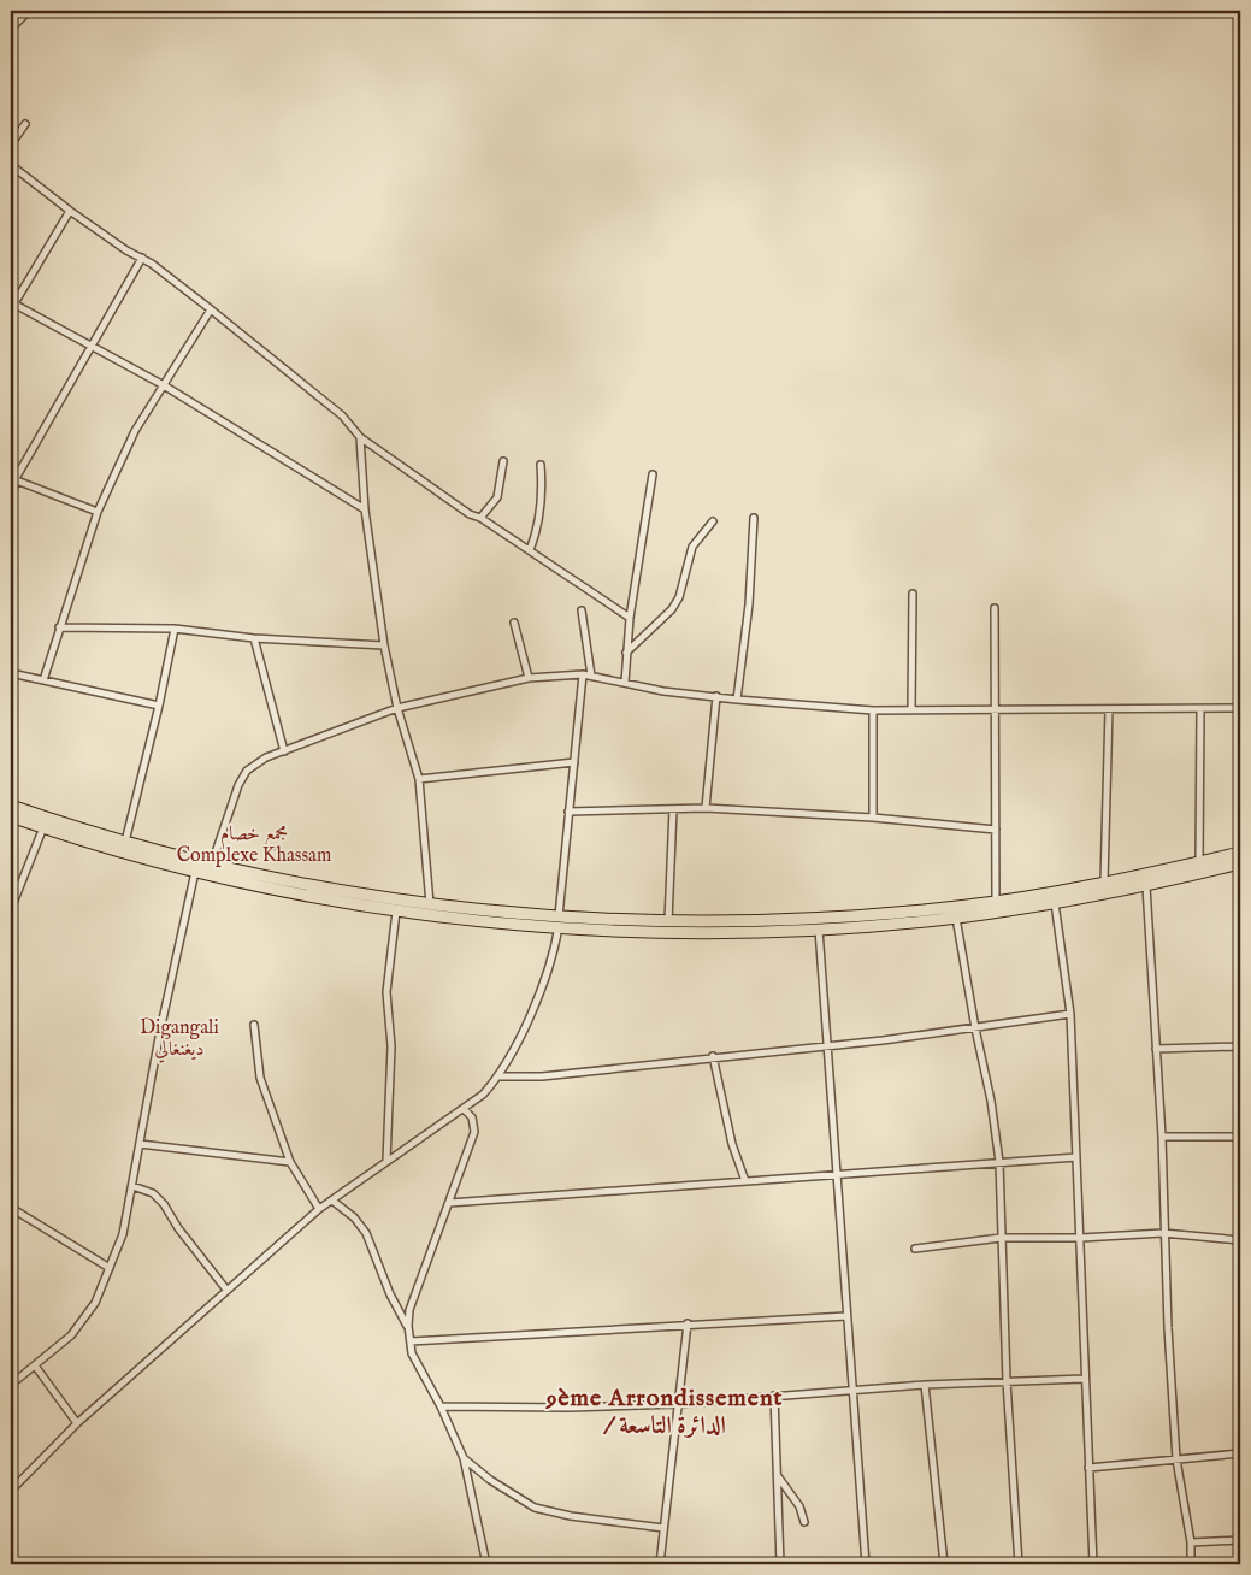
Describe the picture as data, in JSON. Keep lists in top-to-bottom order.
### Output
{
  "districts": ["مجمع خصام Complexe Khassam", "Digangali ديغنغالي", "9ème Arrondissement / الدائرة التاسعة"]
}
